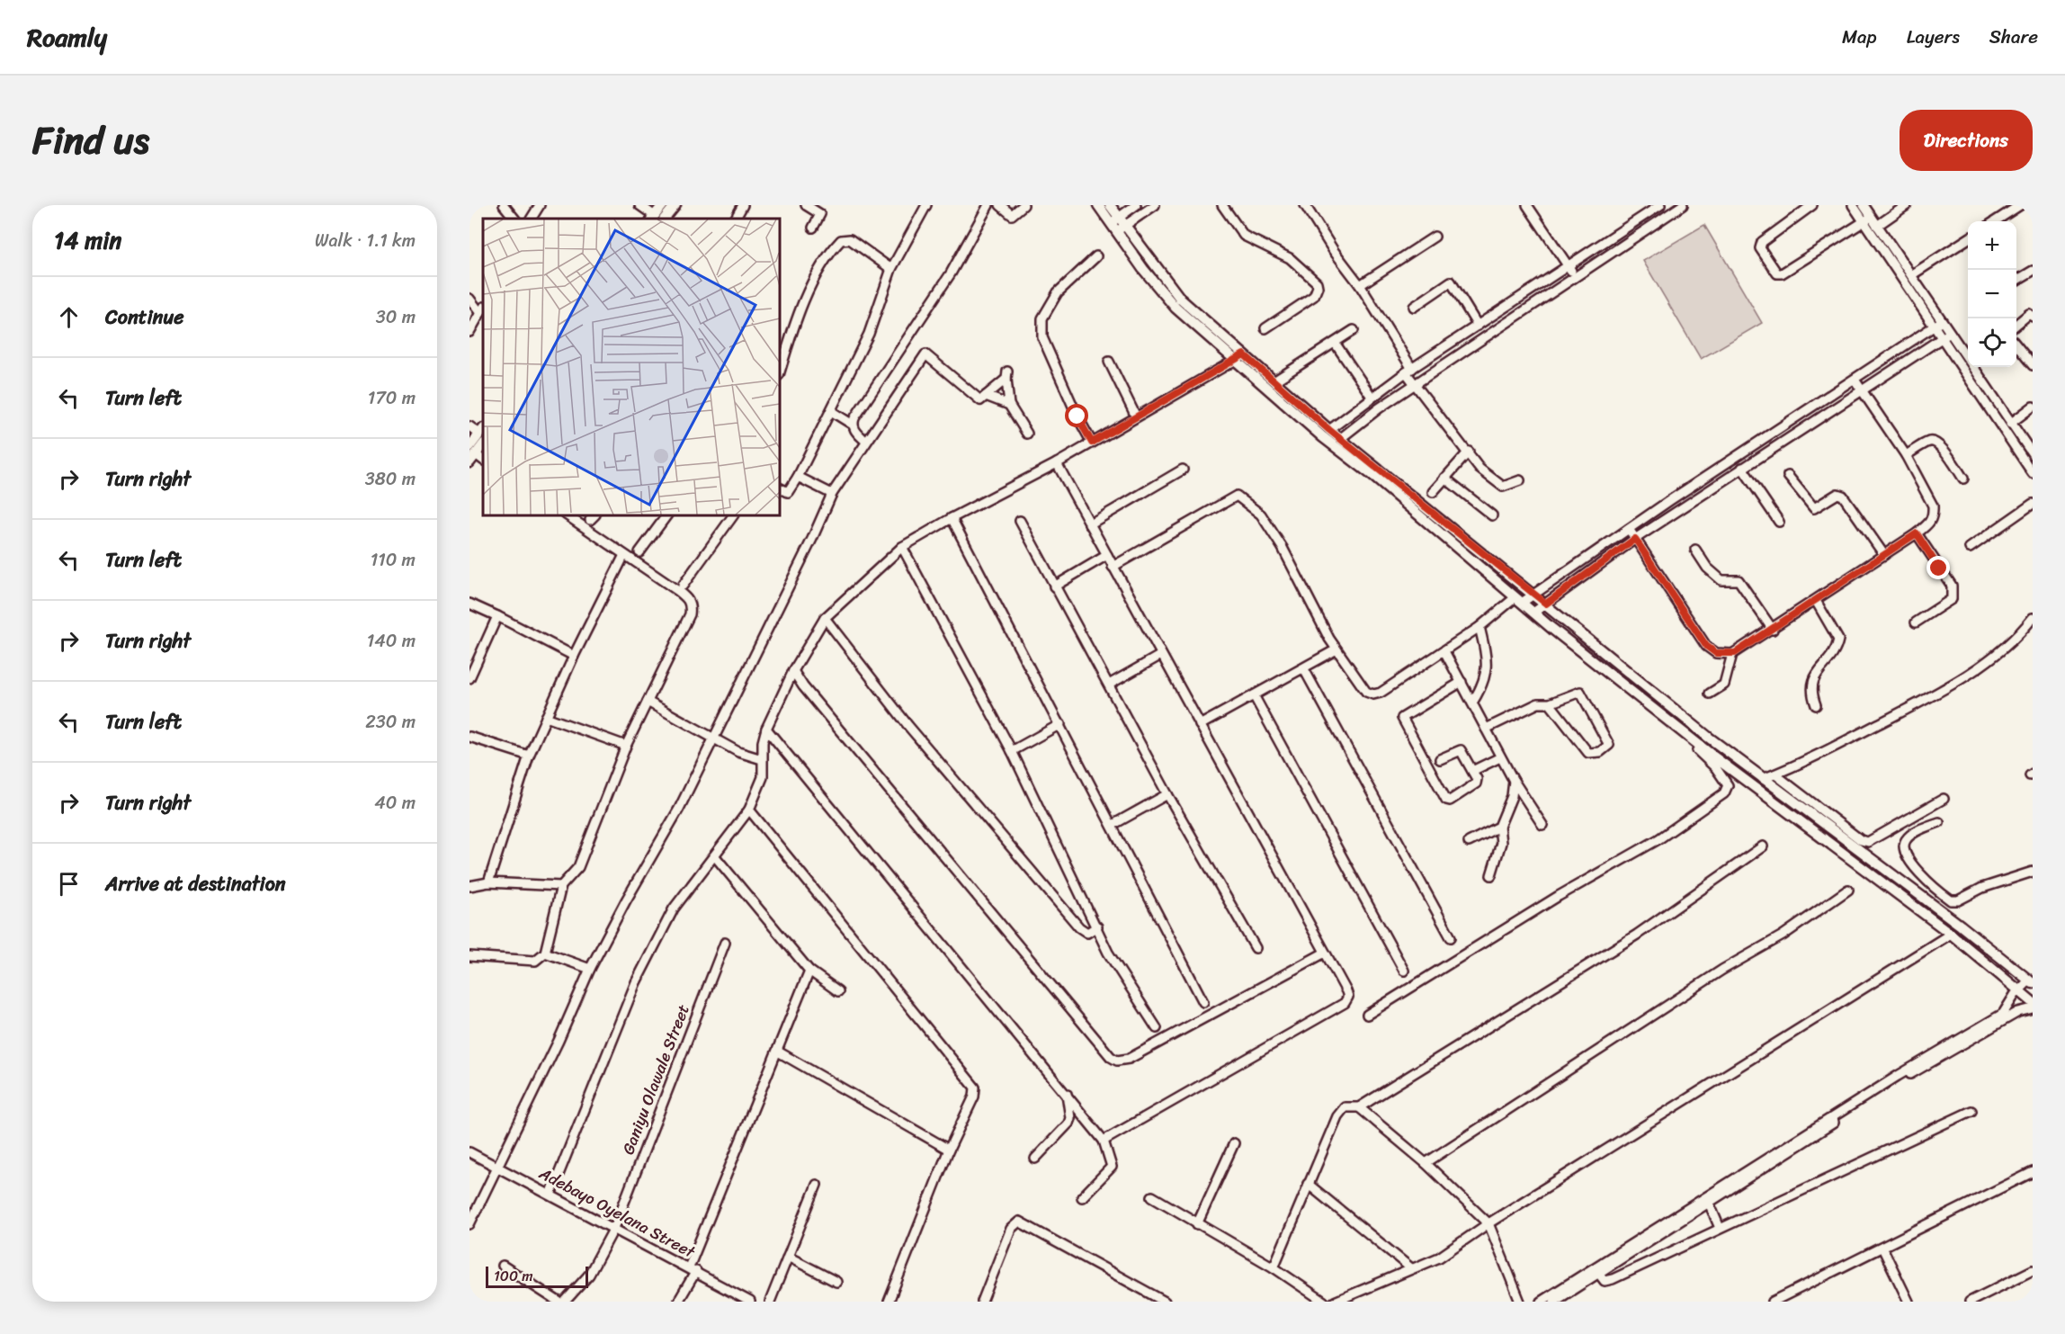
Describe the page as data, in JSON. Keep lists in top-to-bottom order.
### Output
{
  "streets": {
    "street": ["Ganiyu Olawale Street", "Adebayo Oyelana Street"]
  },
  "crossings": [
    ["Ganiyu Olawale Street", "Adebayo Oyelana Street"]
  ],
  "scale_bar": "100 m",
  "page": {
    "header": "Roamly",
    "nav": ["Map", "Layers", "Share"],
    "title": "Find us",
    "buttons": "Directions",
    "heading": ["14 min", "Walk · 1.1 km"],
    "map_buttons": ["+", "−"],
    "list": [
      ["Continue", "30 m"],
      ["Turn left", "170 m"],
      ["Turn right", "380 m"],
      ["Turn left", "110 m"],
      ["Turn right", "140 m"],
      ["Turn left", "230 m"],
      ["Turn right", "40 m"],
      "Arrive at destination"
    ],
    "scale": "100 m"
  }
}
